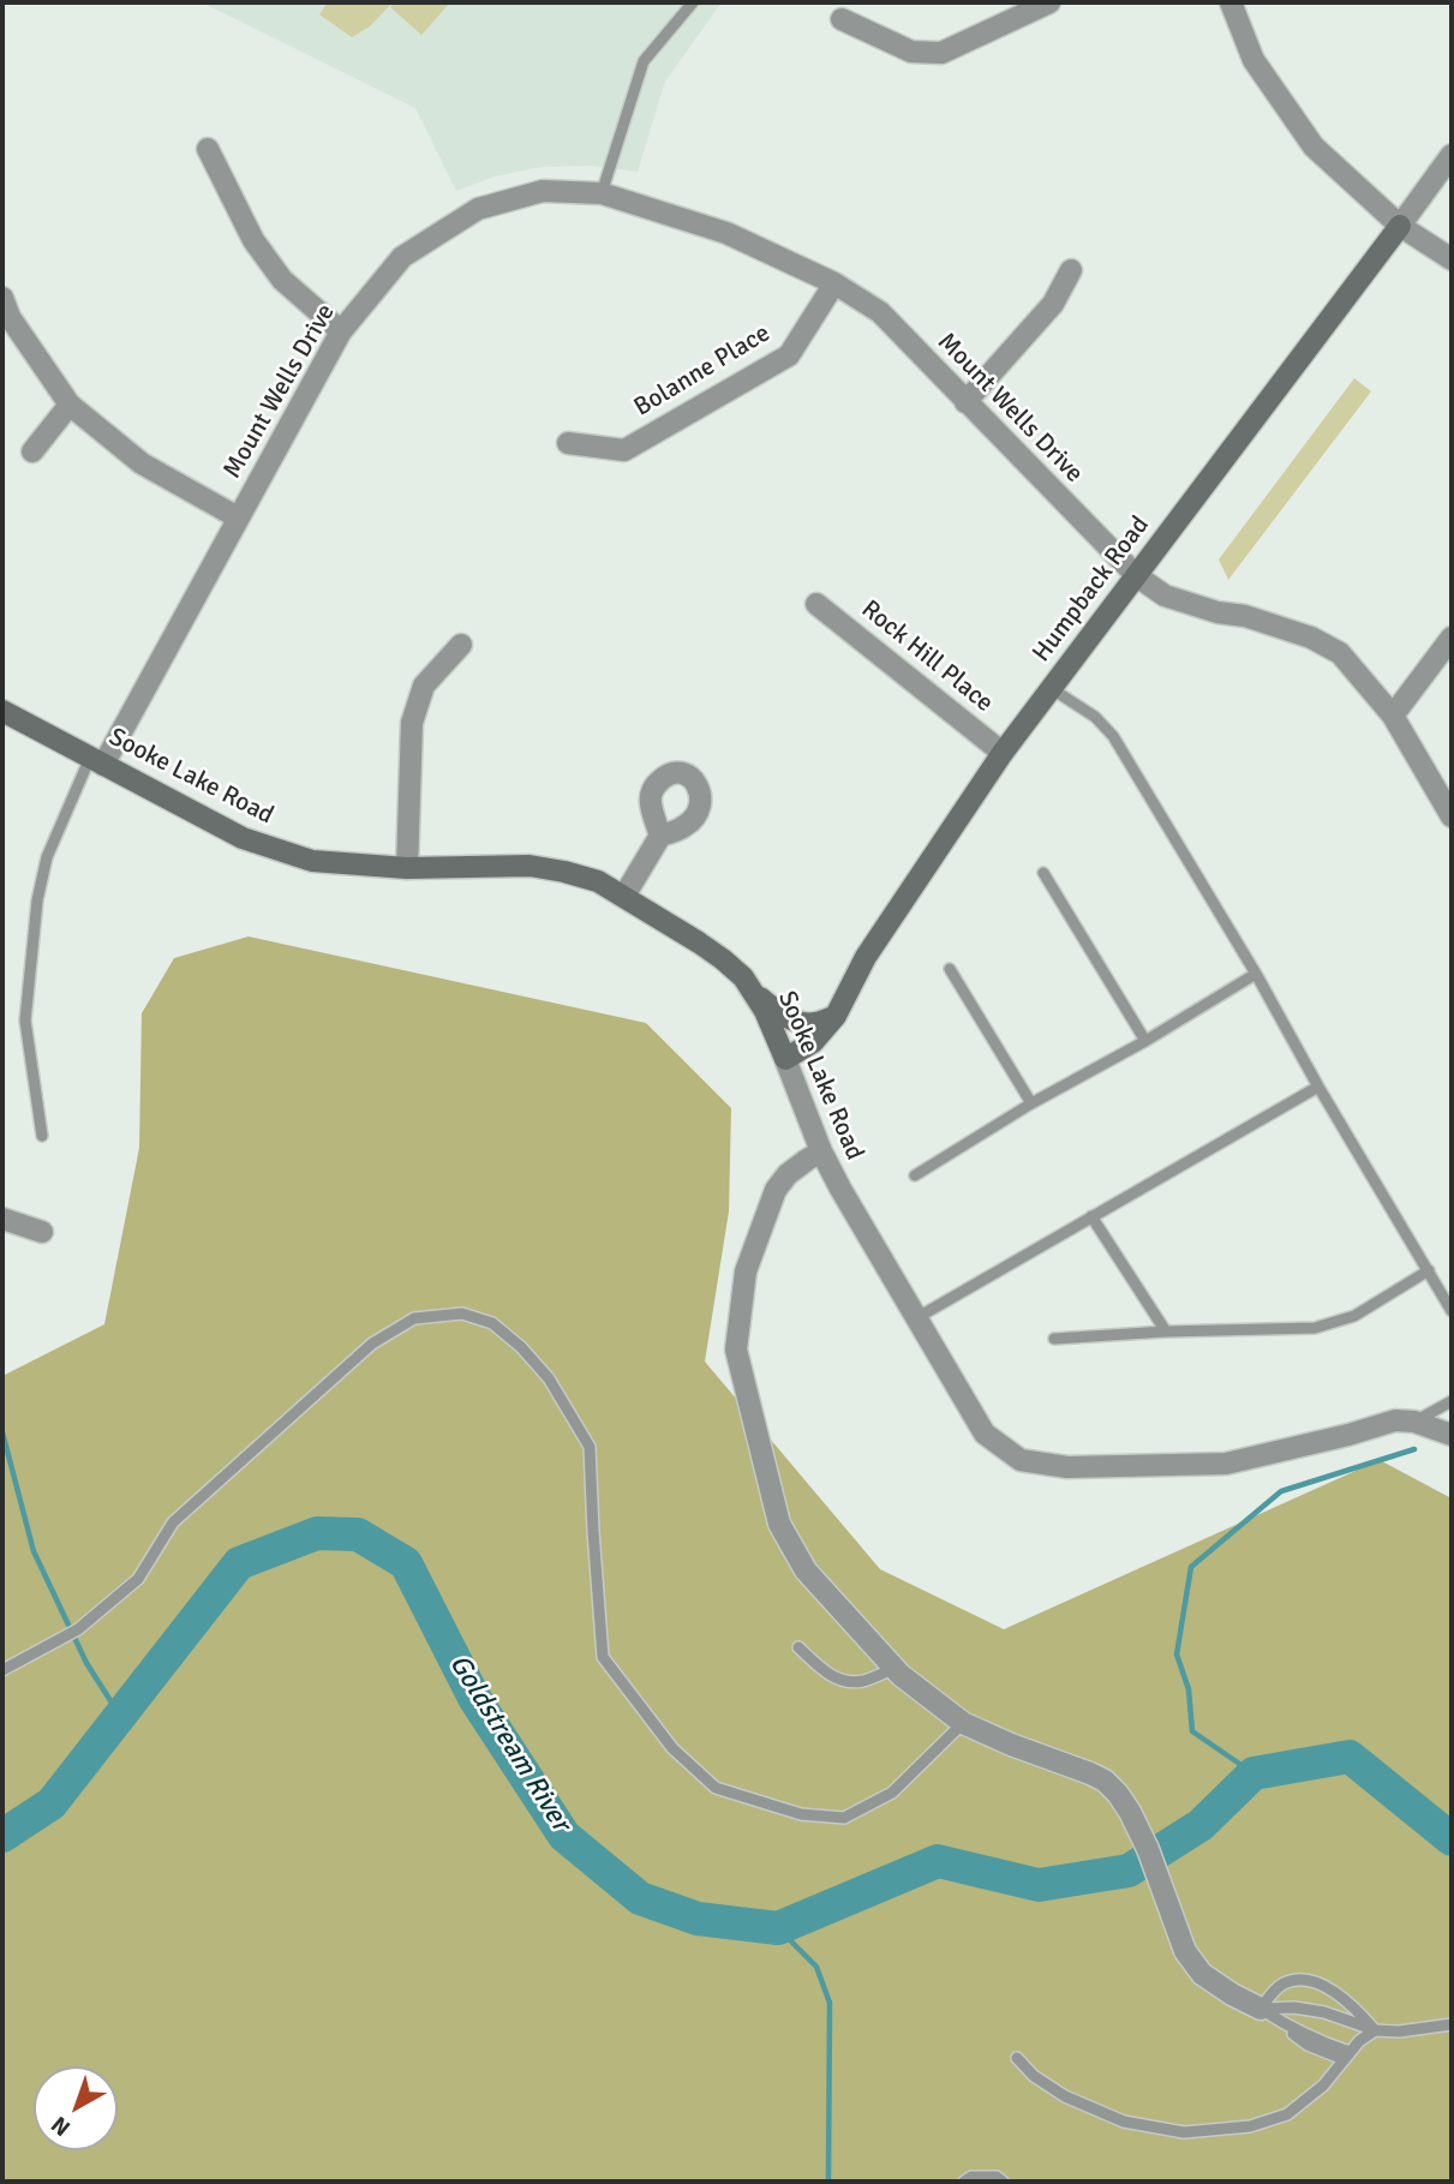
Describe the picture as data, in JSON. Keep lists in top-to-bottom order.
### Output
{
  "streets": {
    "street": [
      "Bolanne Place",
      "Mount Wells Drive",
      "Humpback Road",
      "Rock Hill Place",
      "Sooke Lake Road"
    ]
  },
  "crossings": [
    ["Bolanne Place", "Mount Wells Drive"],
    ["Mount Wells Drive", "Humpback Road"],
    ["Mount Wells Drive", "Sooke Lake Road"],
    ["Humpback Road", "Rock Hill Place"],
    ["Humpback Road", "Sooke Lake Road"]
  ],
  "water": ["Goldstream River"],
  "north": "bottom left"
}
